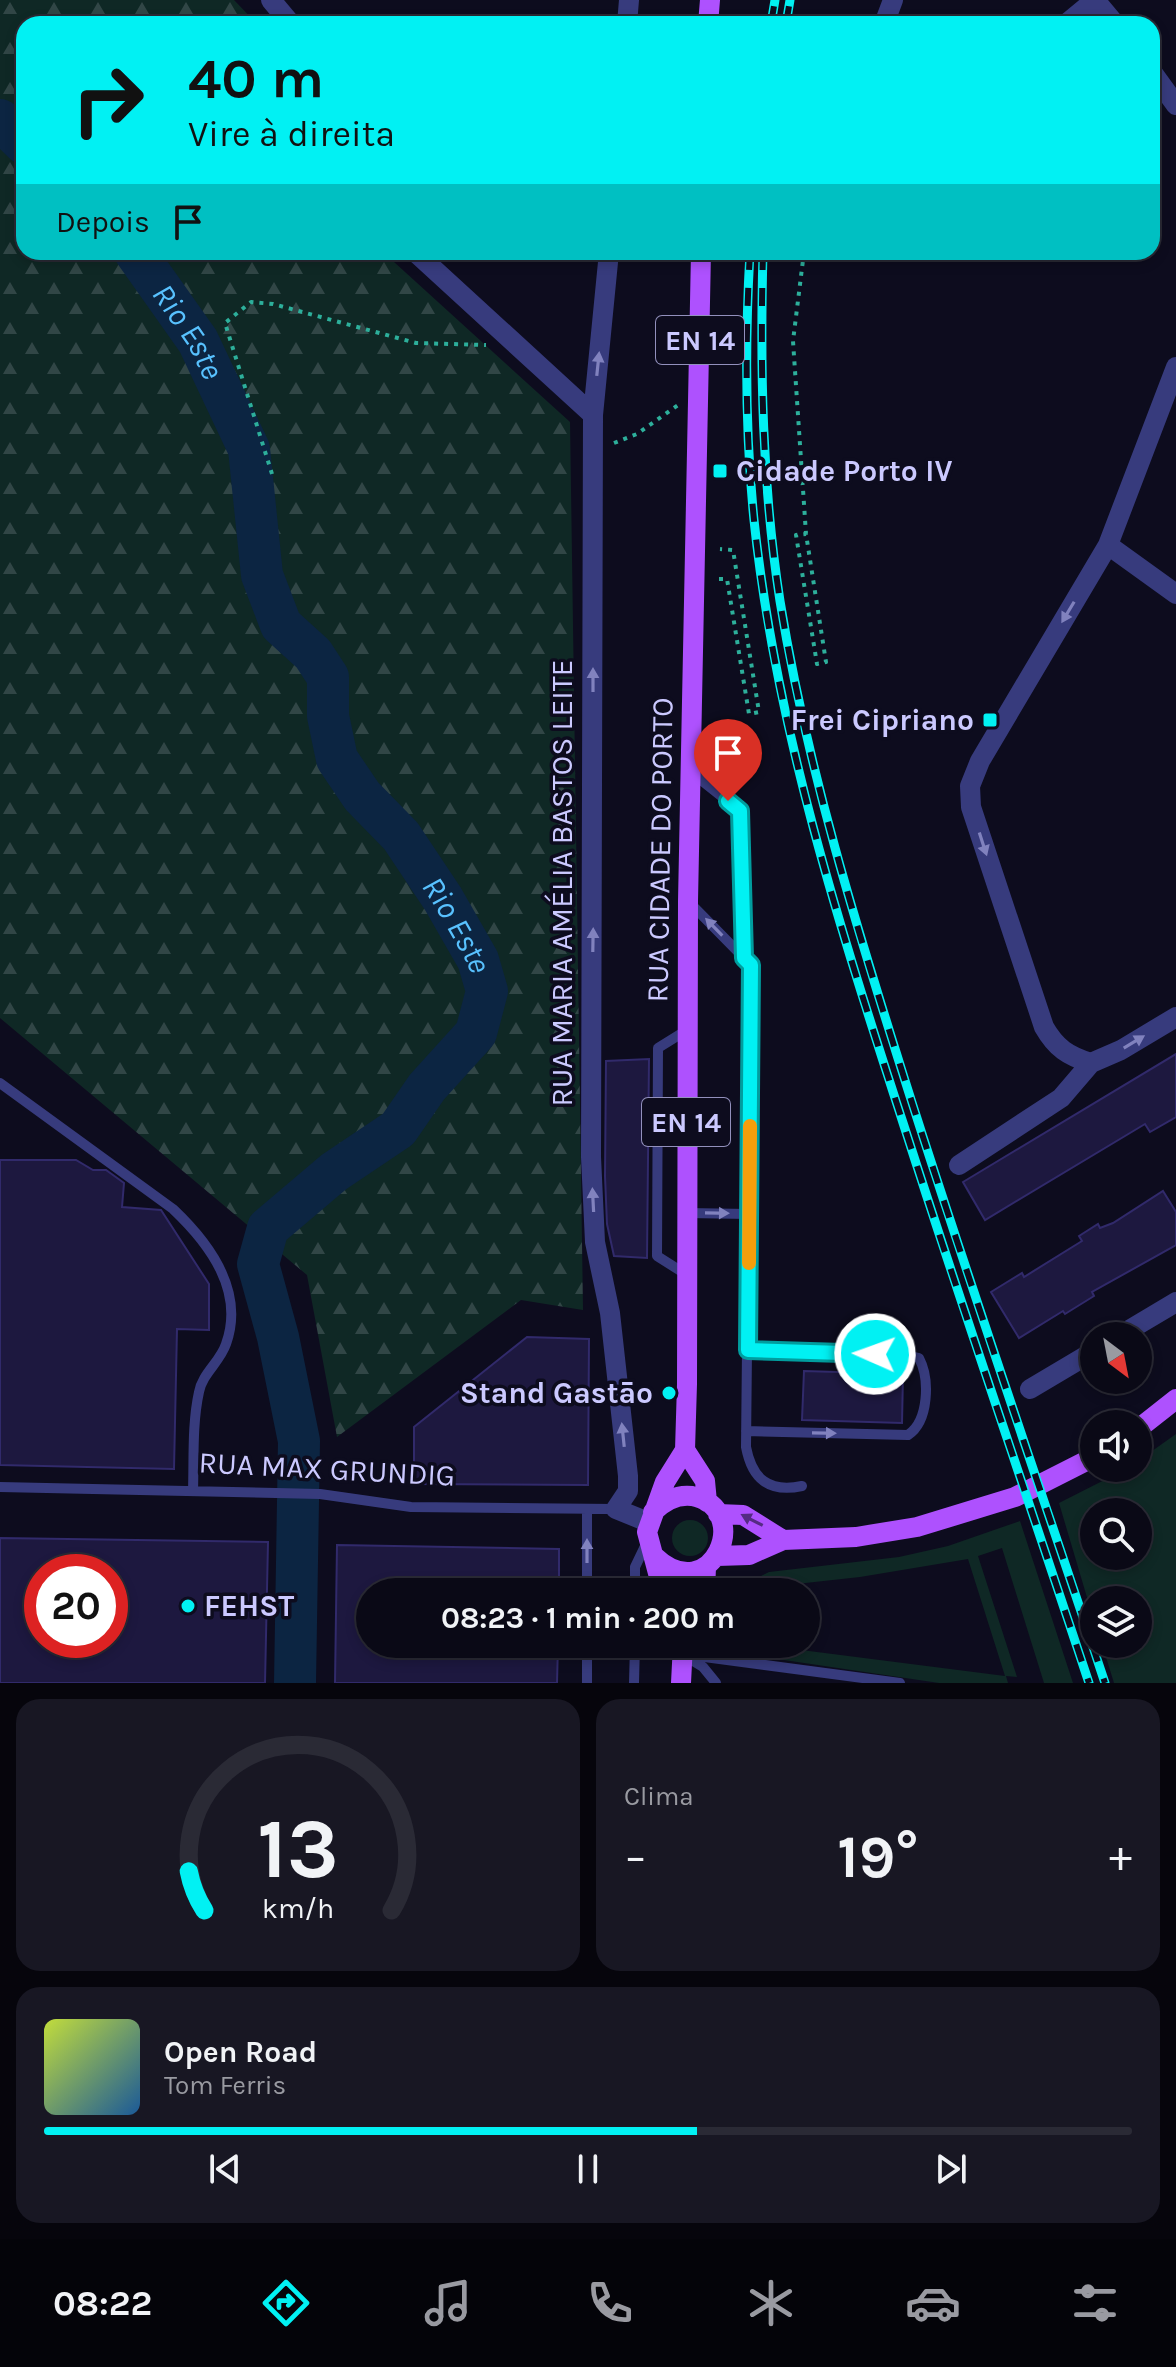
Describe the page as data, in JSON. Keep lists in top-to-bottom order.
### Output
{
  "streets": {
    "main road": ["EN 14", "RUA CIDADE DO PORTO"],
    "street": ["RUA MARIA AMÉLIA BASTOS LEITE", "RUA MAX GRUNDIG"]
  },
  "crossings": [
    ["RUA MARIA AMÉLIA BASTOS LEITE", "RUA MAX GRUNDIG"]
  ],
  "one_way": ["RUA MARIA AMÉLIA BASTOS LEITE"],
  "water": ["Rio Este"],
  "places": {
    "transit": ["Cidade Porto IV", "Frei Cipriano"],
    "other": ["Stand Gastāo", "FEHST"]
  },
  "north": "bottom right",
  "page": {
    "turn": ["40 m", "Vire à direita"],
    "then": "Depois",
    "limit": "20",
    "trip": "08:23 · 1 min · 200 m",
    "tile": "Clima",
    "heat": ["−", "19°", "+"],
    "song": ["Open Road", "Tom Ferris"],
    "tabs": "08:22",
    "gauge": ["13", "km/h"]
  }
}
